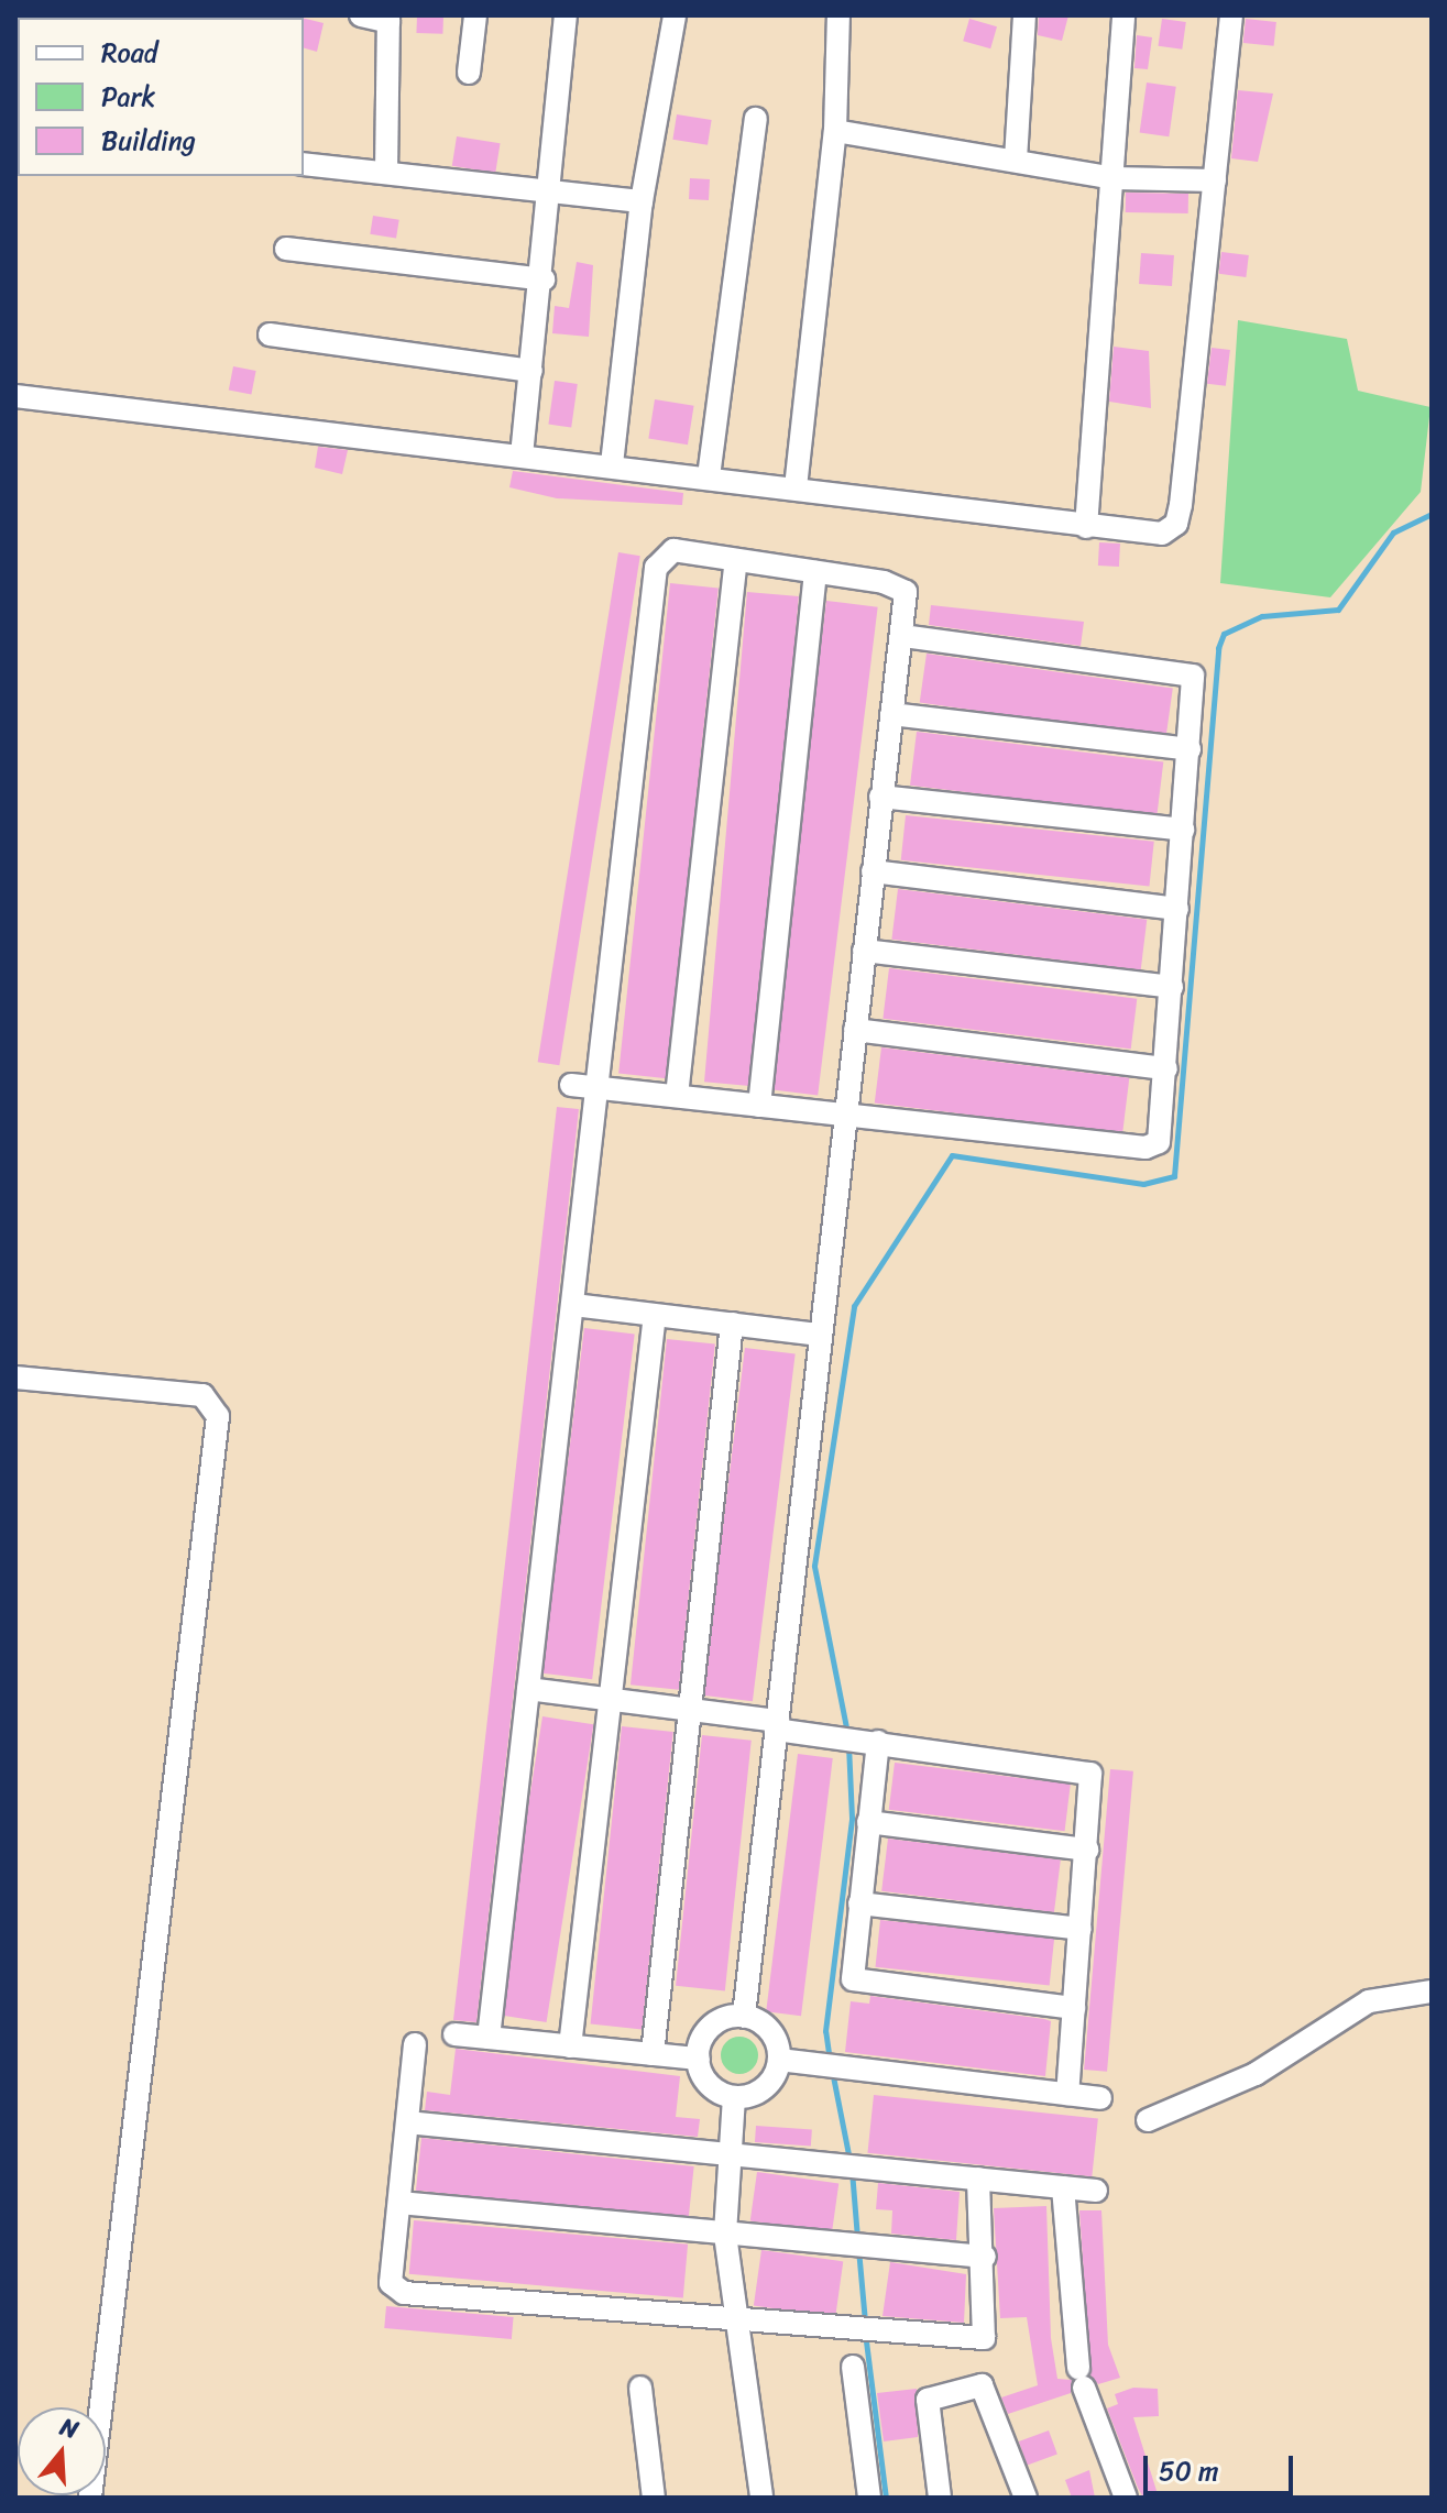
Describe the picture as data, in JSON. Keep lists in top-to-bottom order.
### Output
{
  "legend": ["Road", "Park", "Building"],
  "scale_bar": "50 m",
  "north": "top"
}
